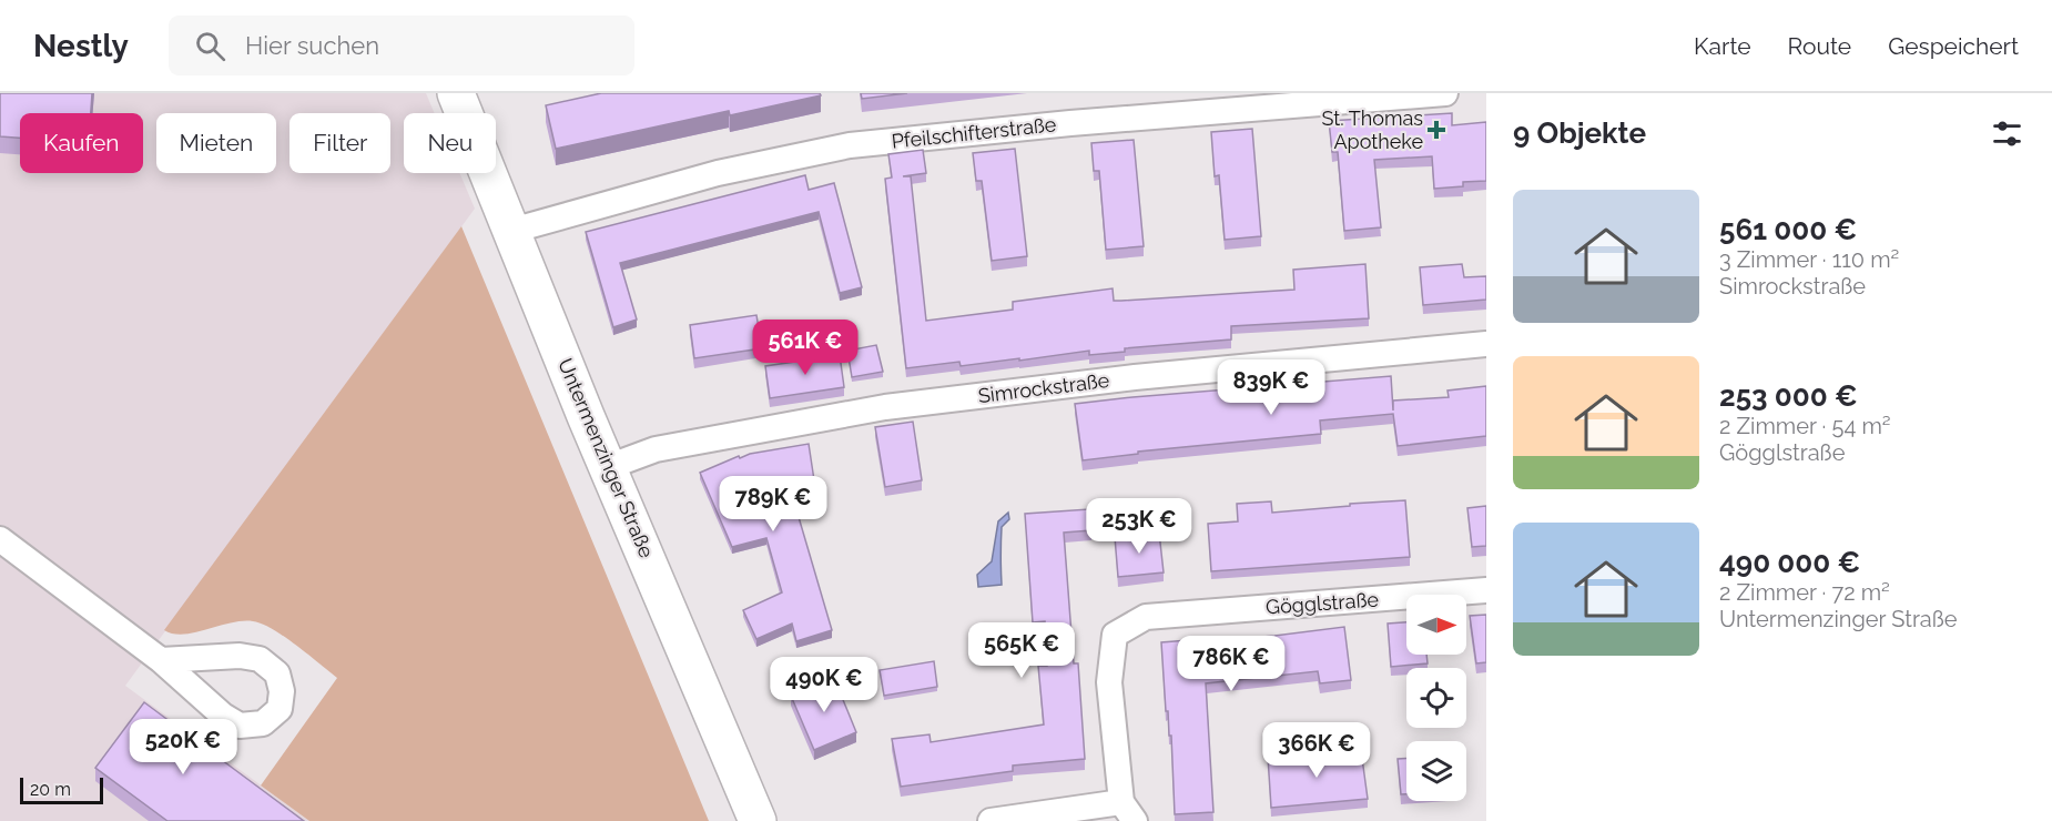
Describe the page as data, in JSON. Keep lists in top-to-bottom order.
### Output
{
  "streets": {
    "street": [
      "Pfeilschifterstraße",
      "Simrockstraße",
      "Untermenzinger Straße",
      "Gögglstraße"
    ]
  },
  "crossings": [
    ["Pfeilschifterstraße", "Untermenzinger Straße"],
    ["Simrockstraße", "Untermenzinger Straße"]
  ],
  "places": {
    "health": ["St. Thomas Apotheke"]
  },
  "scale_bar": "20 m",
  "north": "right",
  "page": {
    "header": "Nestly",
    "search": "Hier suchen",
    "nav": ["Karte", "Route", "Gespeichert"],
    "heading": "9 Objekte",
    "chip": [
      "Kaufen",
      "Mieten",
      "Filter",
      "Neu"
    ],
    "list": [
      {
        "name": "561 000 €",
        "note": "3 Zimmer · 110 m² · Simrockstraße"
      },
      {
        "name": "253 000 €",
        "note": "2 Zimmer · 54 m² · Gögglstraße"
      },
      {
        "name": "490 000 €",
        "note": "2 Zimmer · 72 m² · Untermenzinger Straße"
      }
    ],
    "price": [
      "561K €",
      "839K €",
      "789K €",
      "253K €",
      "565K €",
      "786K €",
      "490K €",
      "520K €",
      "366K €"
    ],
    "scale": "20 m"
  }
}
